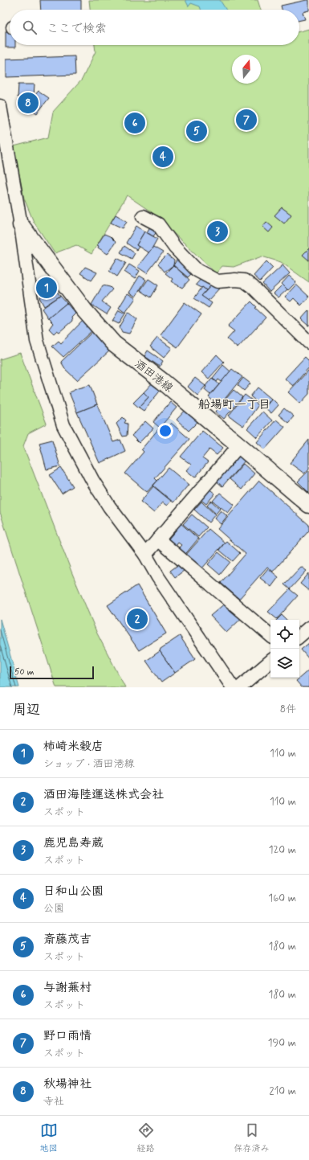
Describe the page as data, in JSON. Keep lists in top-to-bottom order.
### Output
{
  "streets": {
    "main road": ["酒田港線"]
  },
  "districts": ["船場町一丁目"],
  "scale_bar": "50 m",
  "north": "top",
  "page": {
    "search": "ここで検索",
    "pins": [
      "8",
      "7",
      "6",
      "5",
      "4",
      "3",
      "1",
      "2"
    ],
    "scale": "50 m",
    "heading": ["周辺", "8件"],
    "list": [
      {
        "mark": "1",
        "name": "柿崎米穀店",
        "note": "ショップ · 酒田港線",
        "value": "110 m"
      },
      {
        "mark": "2",
        "name": "酒田海陸運送株式会社",
        "note": "スポット",
        "value": "110 m"
      },
      {
        "mark": "3",
        "name": "鹿児島寿蔵",
        "note": "スポット",
        "value": "120 m"
      },
      {
        "mark": "4",
        "name": "日和山公園",
        "note": "公園",
        "value": "160 m"
      },
      {
        "mark": "5",
        "name": "斎藤茂吉",
        "note": "スポット",
        "value": "180 m"
      },
      {
        "mark": "6",
        "name": "与謝蕪村",
        "note": "スポット",
        "value": "180 m"
      },
      {
        "mark": "7",
        "name": "野口雨情",
        "note": "スポット",
        "value": "190 m"
      },
      {
        "mark": "8",
        "name": "秋場神社",
        "note": "寺社",
        "value": "210 m"
      }
    ],
    "nav": ["地図", "経路", "保存済み"]
  }
}
